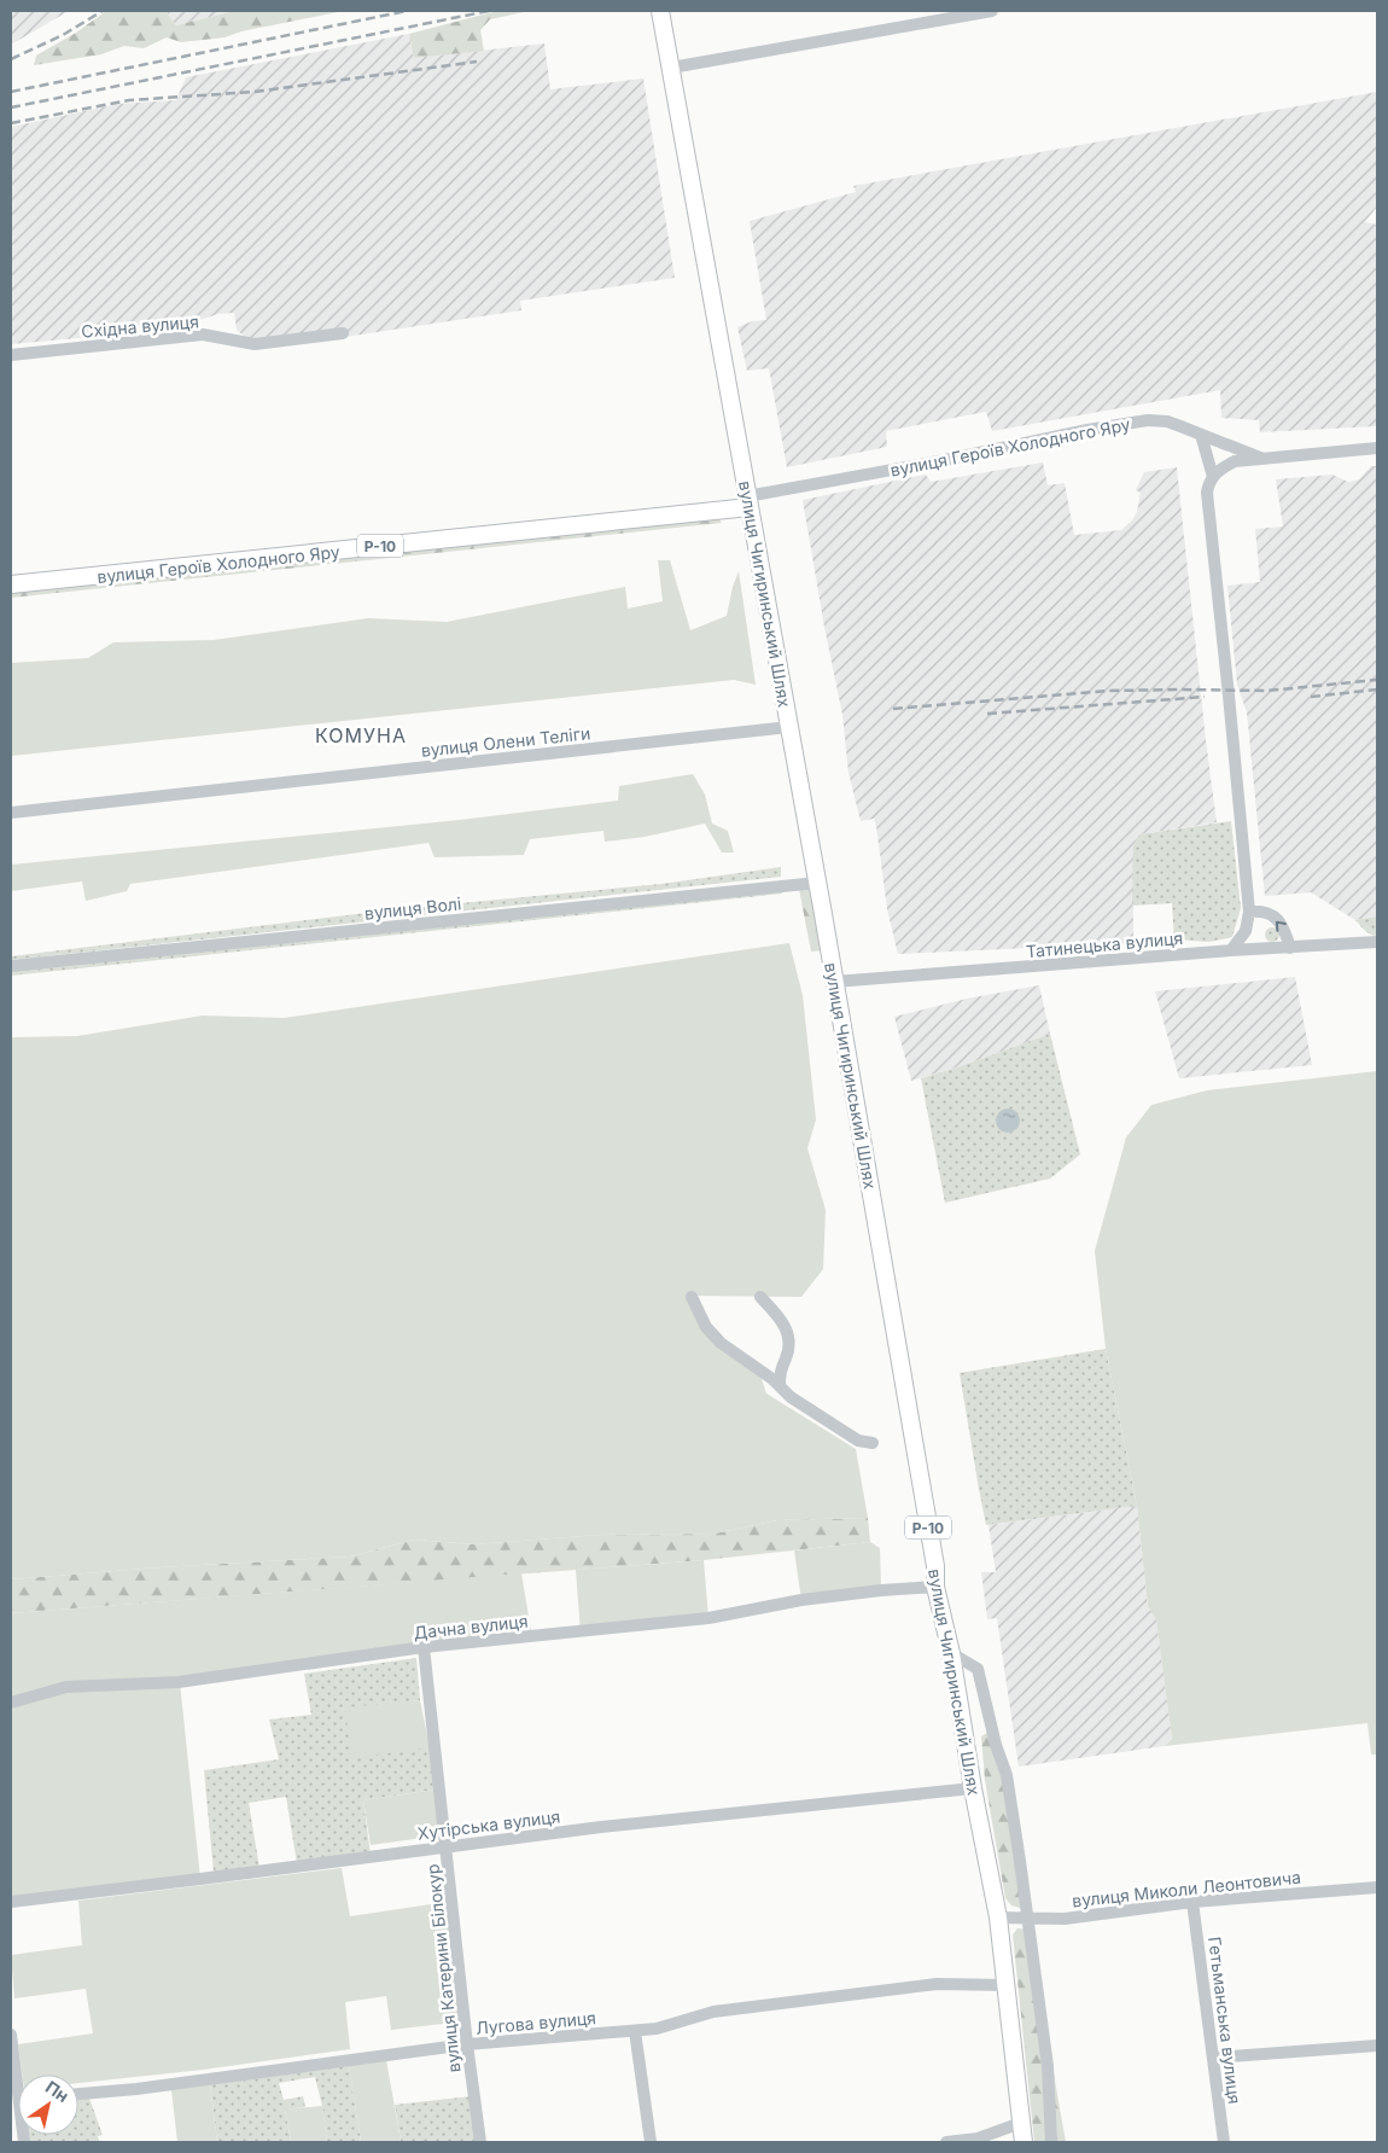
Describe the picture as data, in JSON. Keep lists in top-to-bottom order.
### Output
{
  "streets": {
    "main road": ["вулиця Героїв Холодного Яру", "Р-10", "вулиця Чигиринський Шлях"],
    "street": [
      "Східна вулиця",
      "вулиця Олени Теліги",
      "вулиця Волі",
      "Татинецька вулиця",
      "Дачна вулиця",
      "Хутірська вулиця",
      "вулиця Миколи Леонтовича",
      "вулиця Катерини Білокур",
      "Гетьманська вулиця",
      "Лугова вулиця"
    ]
  },
  "crossings": [
    ["вулиця Героїв Холодного Яру", "вулиця Чигиринський Шлях"],
    ["вулиця Чигиринський Шлях", "вулиця Олени Теліги"],
    ["вулиця Чигиринський Шлях", "вулиця Волі"],
    ["вулиця Чигиринський Шлях", "Татинецька вулиця"],
    ["вулиця Чигиринський Шлях", "Дачна вулиця"],
    ["вулиця Чигиринський Шлях", "Хутірська вулиця"],
    ["вулиця Чигиринський Шлях", "вулиця Миколи Леонтовича"],
    ["вулиця Чигиринський Шлях", "Лугова вулиця"],
    ["Дачна вулиця", "вулиця Катерини Білокур"],
    ["Хутірська вулиця", "вулиця Катерини Білокур"],
    ["вулиця Миколи Леонтовича", "Гетьманська вулиця"],
    ["вулиця Катерини Білокур", "Лугова вулиця"]
  ],
  "districts": ["КОМУНА"],
  "north": "top right"
}
